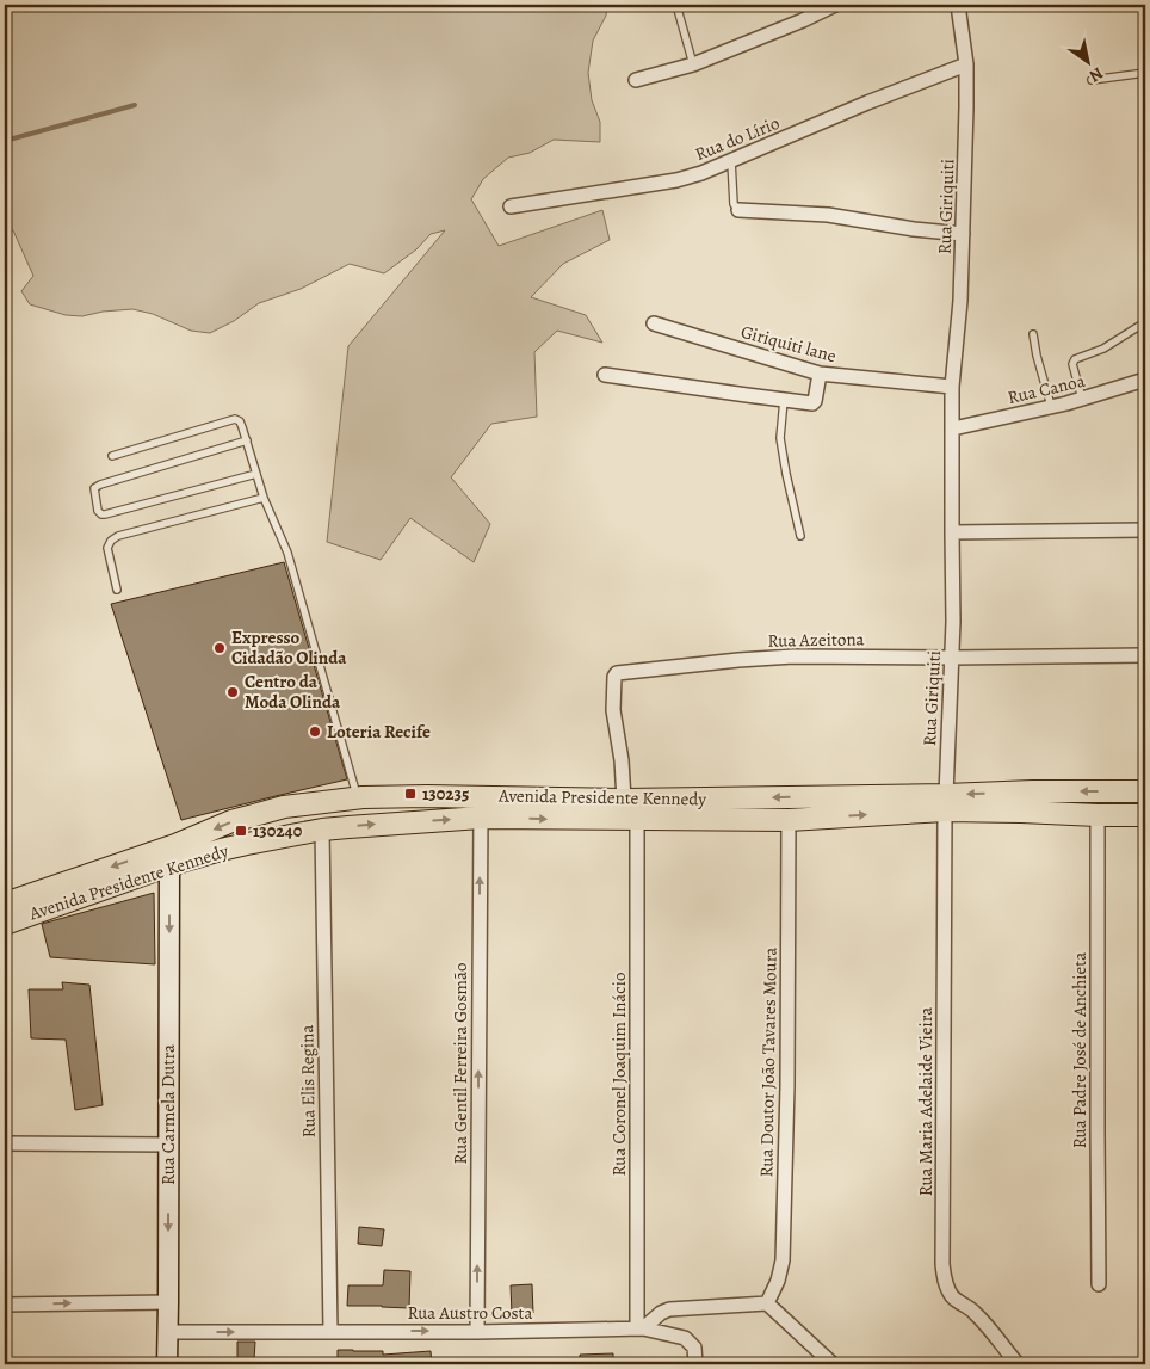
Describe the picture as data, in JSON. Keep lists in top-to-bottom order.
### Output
{
  "streets": {
    "main road": ["Avenida Presidente Kennedy"],
    "street": [
      "Rua do Lírio",
      "Rua Giriquiti",
      "Giriquiti lane",
      "Rua Canoa",
      "Rua Azeitona",
      "Rua Padre José de Anchieta",
      "Rua Doutor João Tavares Moura",
      "Rua Gentil Ferreira Gosmão",
      "Rua Coronel Joaquim Inácio",
      "Rua Elis Regina",
      "Rua Maria Adelaide Vieira",
      "Rua Carmela Dutra",
      "Rua Austro Costa"
    ]
  },
  "crossings": [
    ["Rua do Lírio", "Rua Giriquiti"],
    ["Rua Giriquiti", "Giriquiti lane"],
    ["Rua Giriquiti", "Rua Canoa"],
    ["Rua Giriquiti", "Rua Azeitona"],
    ["Rua Giriquiti", "Avenida Presidente Kennedy"],
    ["Rua Giriquiti", "Rua Maria Adelaide Vieira"],
    ["Rua Azeitona", "Avenida Presidente Kennedy"],
    ["Avenida Presidente Kennedy", "Rua Padre José de Anchieta"],
    ["Avenida Presidente Kennedy", "Rua Doutor João Tavares Moura"],
    ["Avenida Presidente Kennedy", "Rua Gentil Ferreira Gosmão"],
    ["Avenida Presidente Kennedy", "Rua Coronel Joaquim Inácio"],
    ["Avenida Presidente Kennedy", "Rua Elis Regina"],
    ["Avenida Presidente Kennedy", "Rua Maria Adelaide Vieira"],
    ["Avenida Presidente Kennedy", "Rua Carmela Dutra"],
    ["Rua Gentil Ferreira Gosmão", "Rua Austro Costa"],
    ["Rua Coronel Joaquim Inácio", "Rua Austro Costa"],
    ["Rua Elis Regina", "Rua Austro Costa"],
    ["Rua Carmela Dutra", "Rua Austro Costa"]
  ],
  "one_way": ["Rua Gentil Ferreira Gosmão", "Rua Carmela Dutra", "Rua Austro Costa"],
  "places": {
    "other": ["Expresso Cidadão Olinda", "Centro da Moda Olinda", "Loteria Recife"],
    "transit": ["130235", "130240"]
  },
  "north": "bottom right"
}
